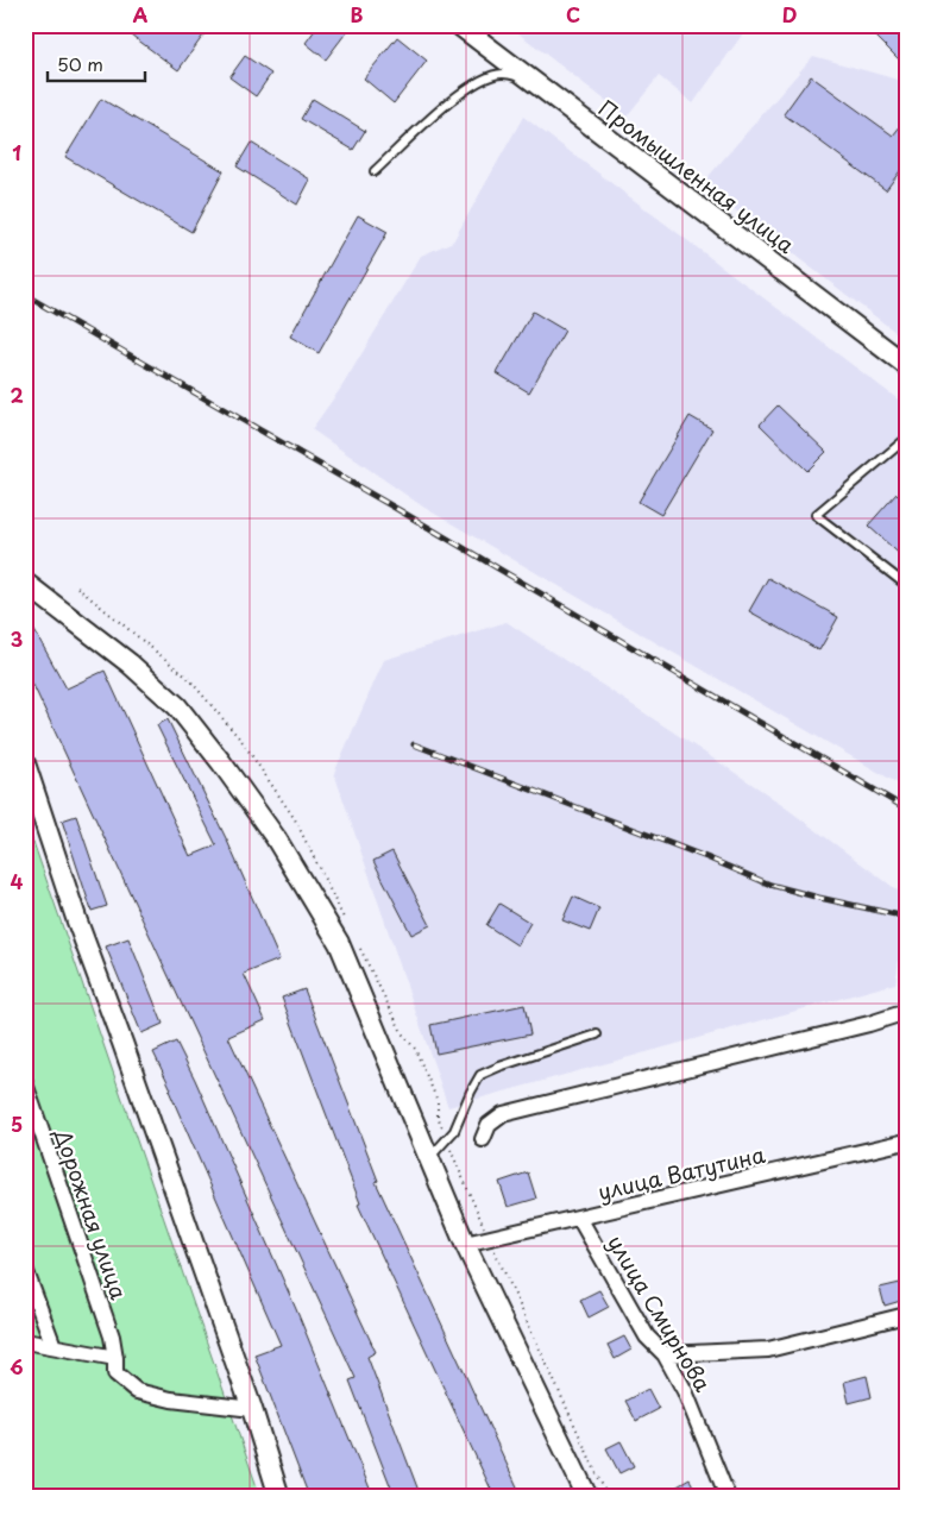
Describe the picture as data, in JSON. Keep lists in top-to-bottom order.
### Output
{
  "streets": {
    "street": [
      "Промышленная улица",
      "улица Ватутина",
      "Дорожная улица",
      "улица Смирнова"
    ]
  },
  "crossings": [
    ["улица Ватутина", "улица Смирнова"]
  ],
  "scale_bar": "50 m",
  "grid": {
    "columns": [
      "A",
      "B",
      "C",
      "D"
    ],
    "rows": [
      "1",
      "2",
      "3",
      "4",
      "5",
      "6"
    ]
  }
}
